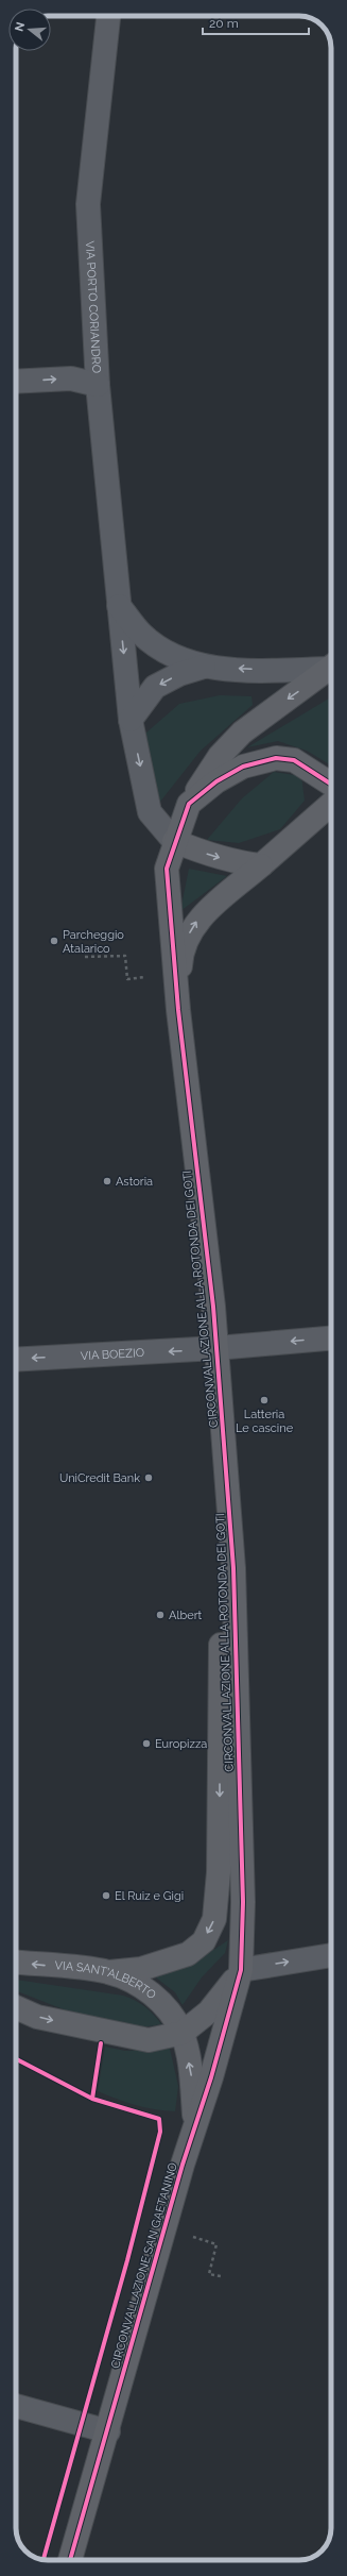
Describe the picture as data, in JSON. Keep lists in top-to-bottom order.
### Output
{
  "streets": {
    "street": [
      "VIA PORTO CORIANDRO",
      "CIRCONVALLAZIONE ALLA ROTONDA DEI GOTI",
      "VIA BOEZIO",
      "VIA SANT'ALBERTO",
      "CIRCONVALLAZIONE SAN GAETANINO"
    ]
  },
  "crossings": [
    ["VIA PORTO CORIANDRO", "CIRCONVALLAZIONE ALLA ROTONDA DEI GOTI"],
    ["CIRCONVALLAZIONE ALLA ROTONDA DEI GOTI", "VIA BOEZIO"],
    ["CIRCONVALLAZIONE ALLA ROTONDA DEI GOTI", "CIRCONVALLAZIONE SAN GAETANINO"],
    ["VIA SANT'ALBERTO", "CIRCONVALLAZIONE SAN GAETANINO"]
  ],
  "one_way": ["VIA BOEZIO"],
  "places": [
    "Parcheggio Atalarico",
    "Astoria",
    "Latteria Le cascine",
    "UniCredit Bank",
    "Albert",
    "Europizza",
    "El Ruiz e Gigi"
  ],
  "scale_bar": "20 m",
  "north": "left"
}
